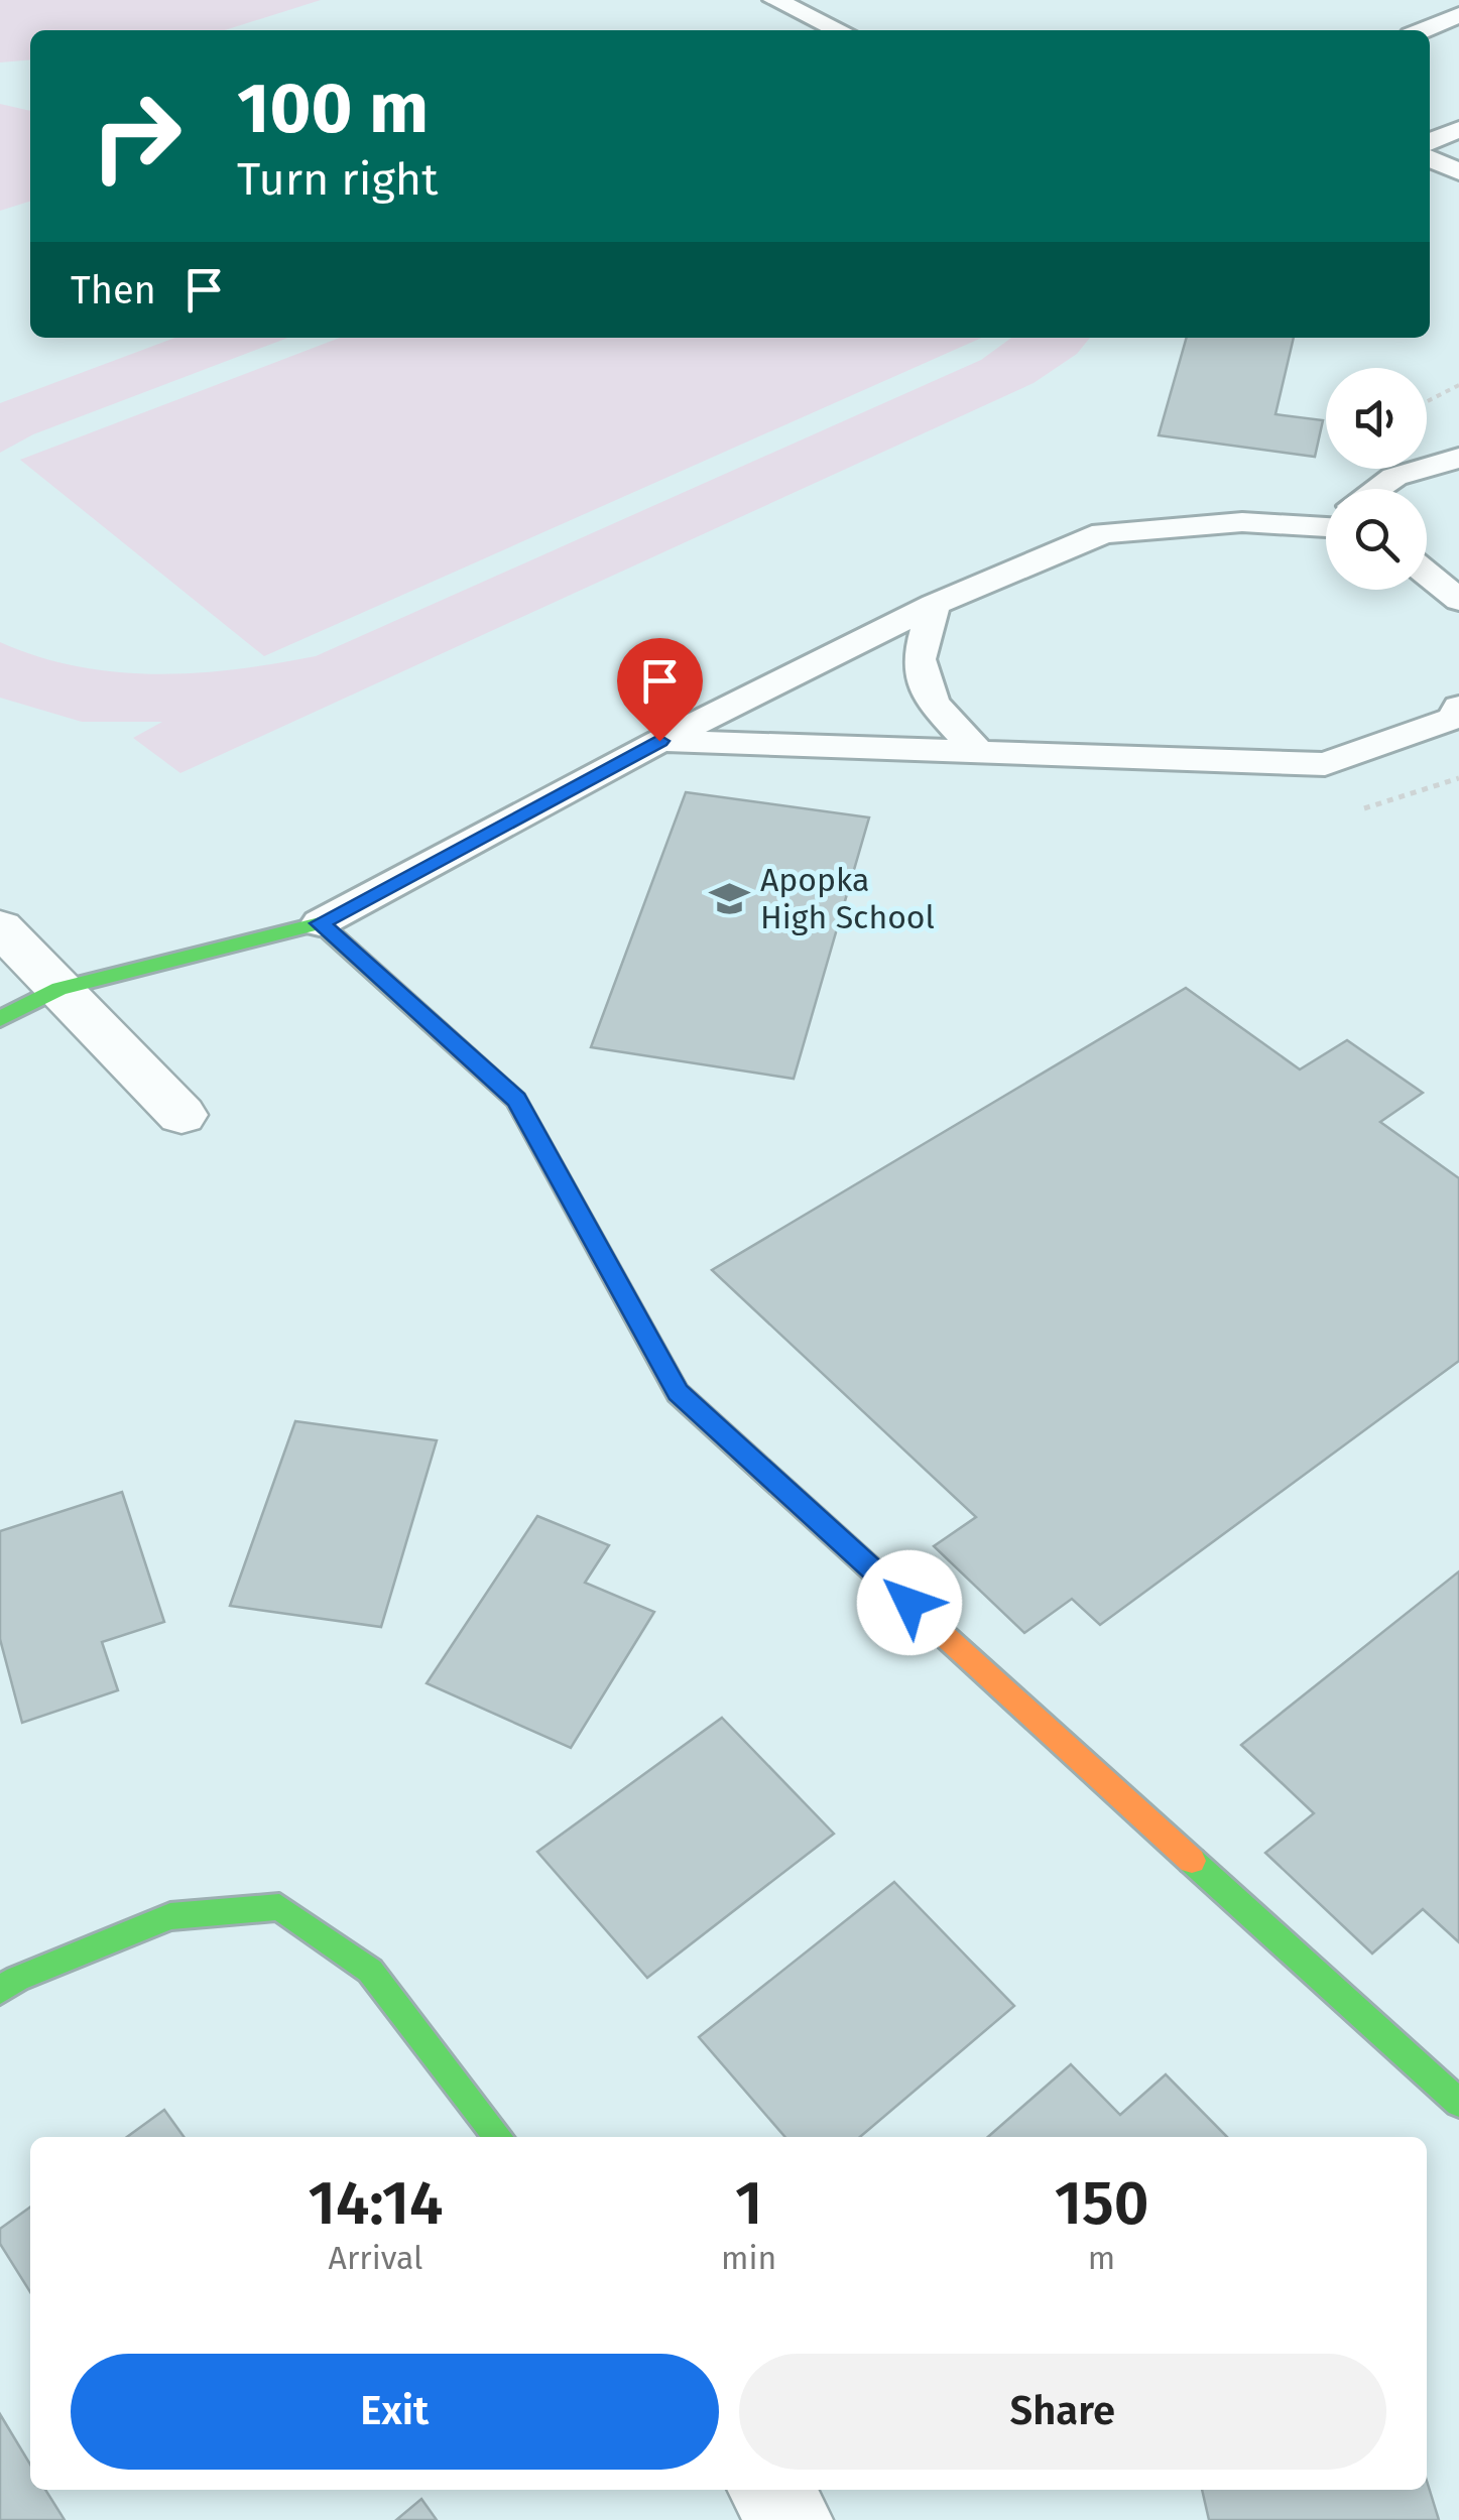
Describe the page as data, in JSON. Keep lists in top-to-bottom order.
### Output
{
  "places": {
    "school or university": ["Apopka High School"]
  },
  "page": {
    "turn": ["100 m", "Turn right"],
    "then": "Then",
    "eta": [
      "14:14",
      "Arrival",
      "1",
      "min",
      "150",
      "m"
    ],
    "buttons": ["Exit", "Share"]
  }
}
